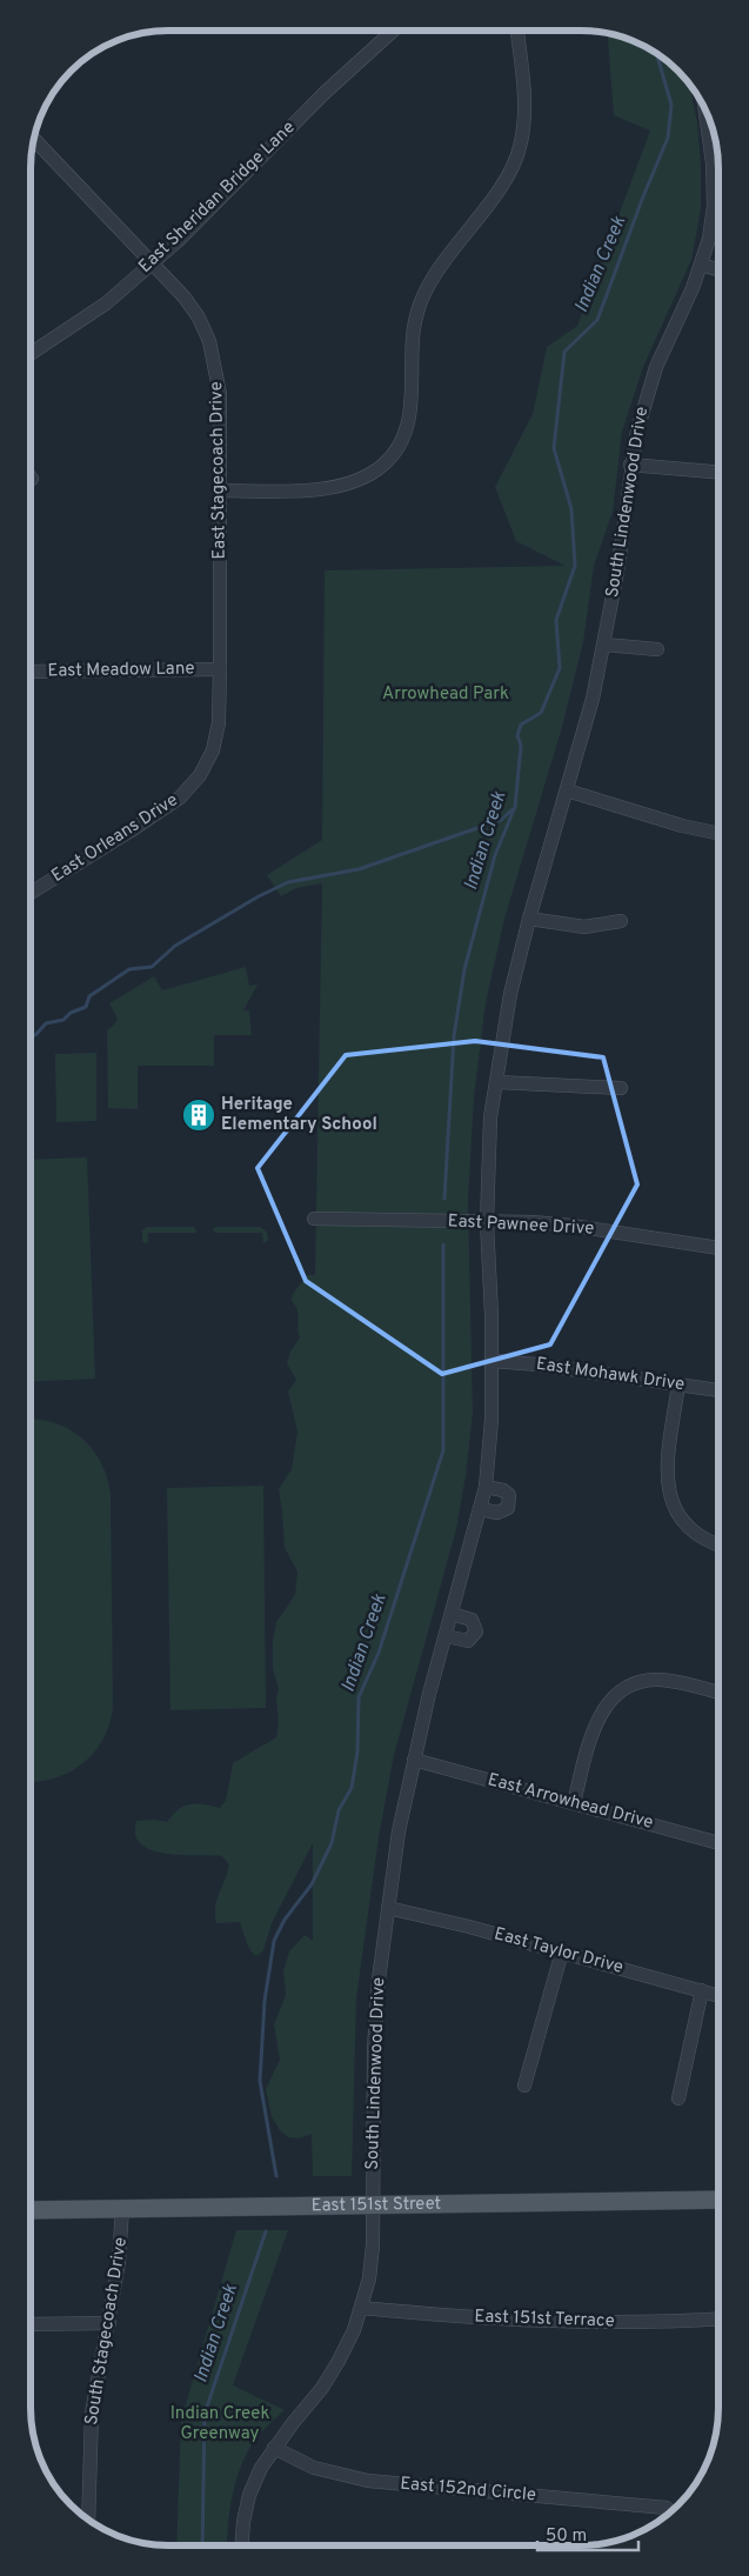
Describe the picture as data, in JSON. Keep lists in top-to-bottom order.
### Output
{
  "streets": {
    "main road": ["East 151st Street"],
    "street": [
      "East Sheridan Bridge Lane",
      "East Stagecoach Drive",
      "South Lindenwood Drive",
      "East Meadow Lane",
      "East Orleans Drive",
      "East Pawnee Drive",
      "East Mohawk Drive",
      "East Arrowhead Drive",
      "East Taylor Drive",
      "East 151st Terrace",
      "South Stagecoach Drive",
      "East 152nd Circle"
    ]
  },
  "crossings": [
    ["East Sheridan Bridge Lane", "East Stagecoach Drive"],
    ["East Stagecoach Drive", "East Meadow Lane"],
    ["East Stagecoach Drive", "East Orleans Drive"],
    ["South Lindenwood Drive", "East Pawnee Drive"],
    ["South Lindenwood Drive", "East Mohawk Drive"],
    ["South Lindenwood Drive", "East Arrowhead Drive"],
    ["South Lindenwood Drive", "East Taylor Drive"],
    ["South Lindenwood Drive", "East 151st Street"],
    ["South Lindenwood Drive", "East 151st Terrace"],
    ["South Lindenwood Drive", "East 152nd Circle"],
    ["East Meadow Lane", "East Orleans Drive"],
    ["East 151st Street", "South Stagecoach Drive"]
  ],
  "water": ["Indian Creek"],
  "parks": ["Arrowhead Park", "Indian Creek Greenway"],
  "places": {
    "building": ["Heritage Elementary School"]
  },
  "scale_bar": "50 m"
}
